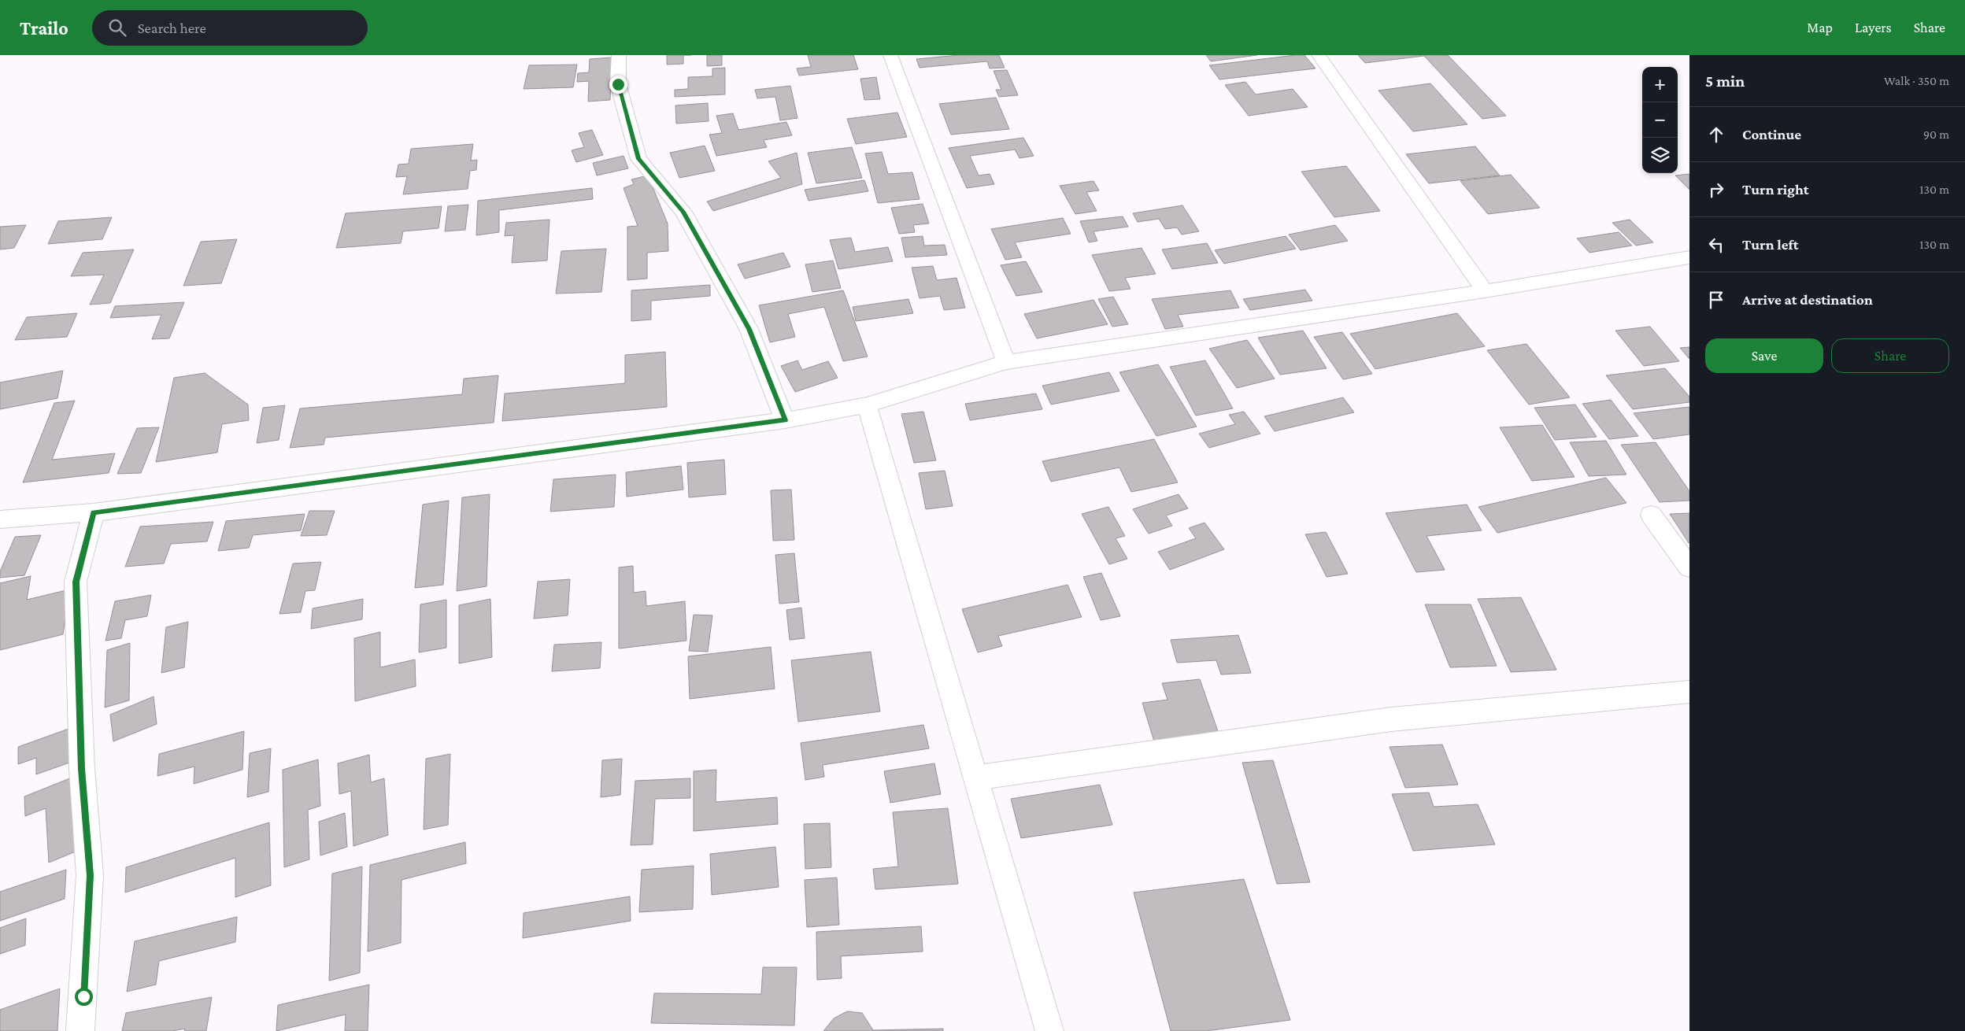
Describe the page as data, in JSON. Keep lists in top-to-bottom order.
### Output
{
  "page": {
    "header": "Trailo",
    "search": "Search here",
    "nav": ["Map", "Layers", "Share"],
    "heading": ["5 min", "Walk · 350 m"],
    "map_buttons": ["+", "−"],
    "list": [
      ["Continue", "90 m"],
      ["Turn right", "130 m"],
      ["Turn left", "130 m"],
      "Arrive at destination"
    ],
    "buttons": ["Save", "Share"]
  }
}
